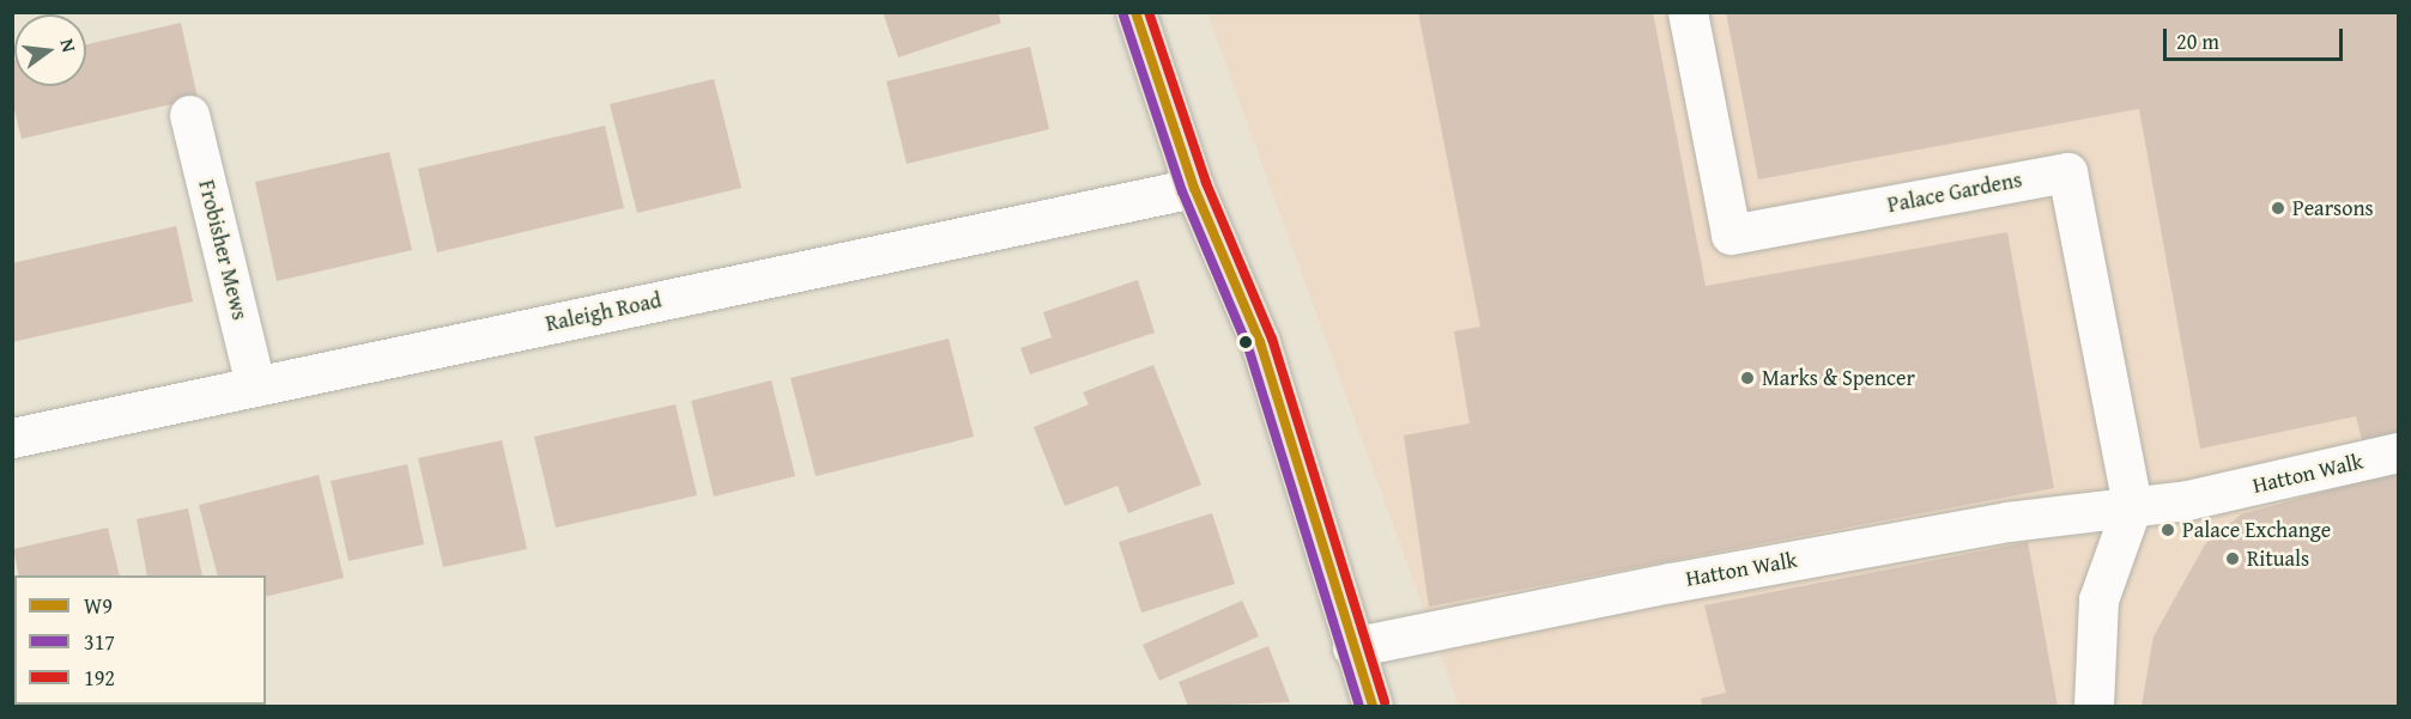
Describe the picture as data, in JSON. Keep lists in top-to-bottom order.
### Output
{
  "streets": {
    "street": [
      "Palace Gardens",
      "Frobisher Mews",
      "Raleigh Road",
      "Hatton Walk"
    ]
  },
  "crossings": [
    ["Palace Gardens", "Hatton Walk"],
    ["Frobisher Mews", "Raleigh Road"]
  ],
  "places": [
    "Pearsons",
    "Marks & Spencer",
    "Palace Exchange",
    "Rituals"
  ],
  "lines": ["transit line W9", "transit line 192", "transit line 317"],
  "legend": ["W9", "317", "192"],
  "scale_bar": "20 m",
  "north": "right"
}
